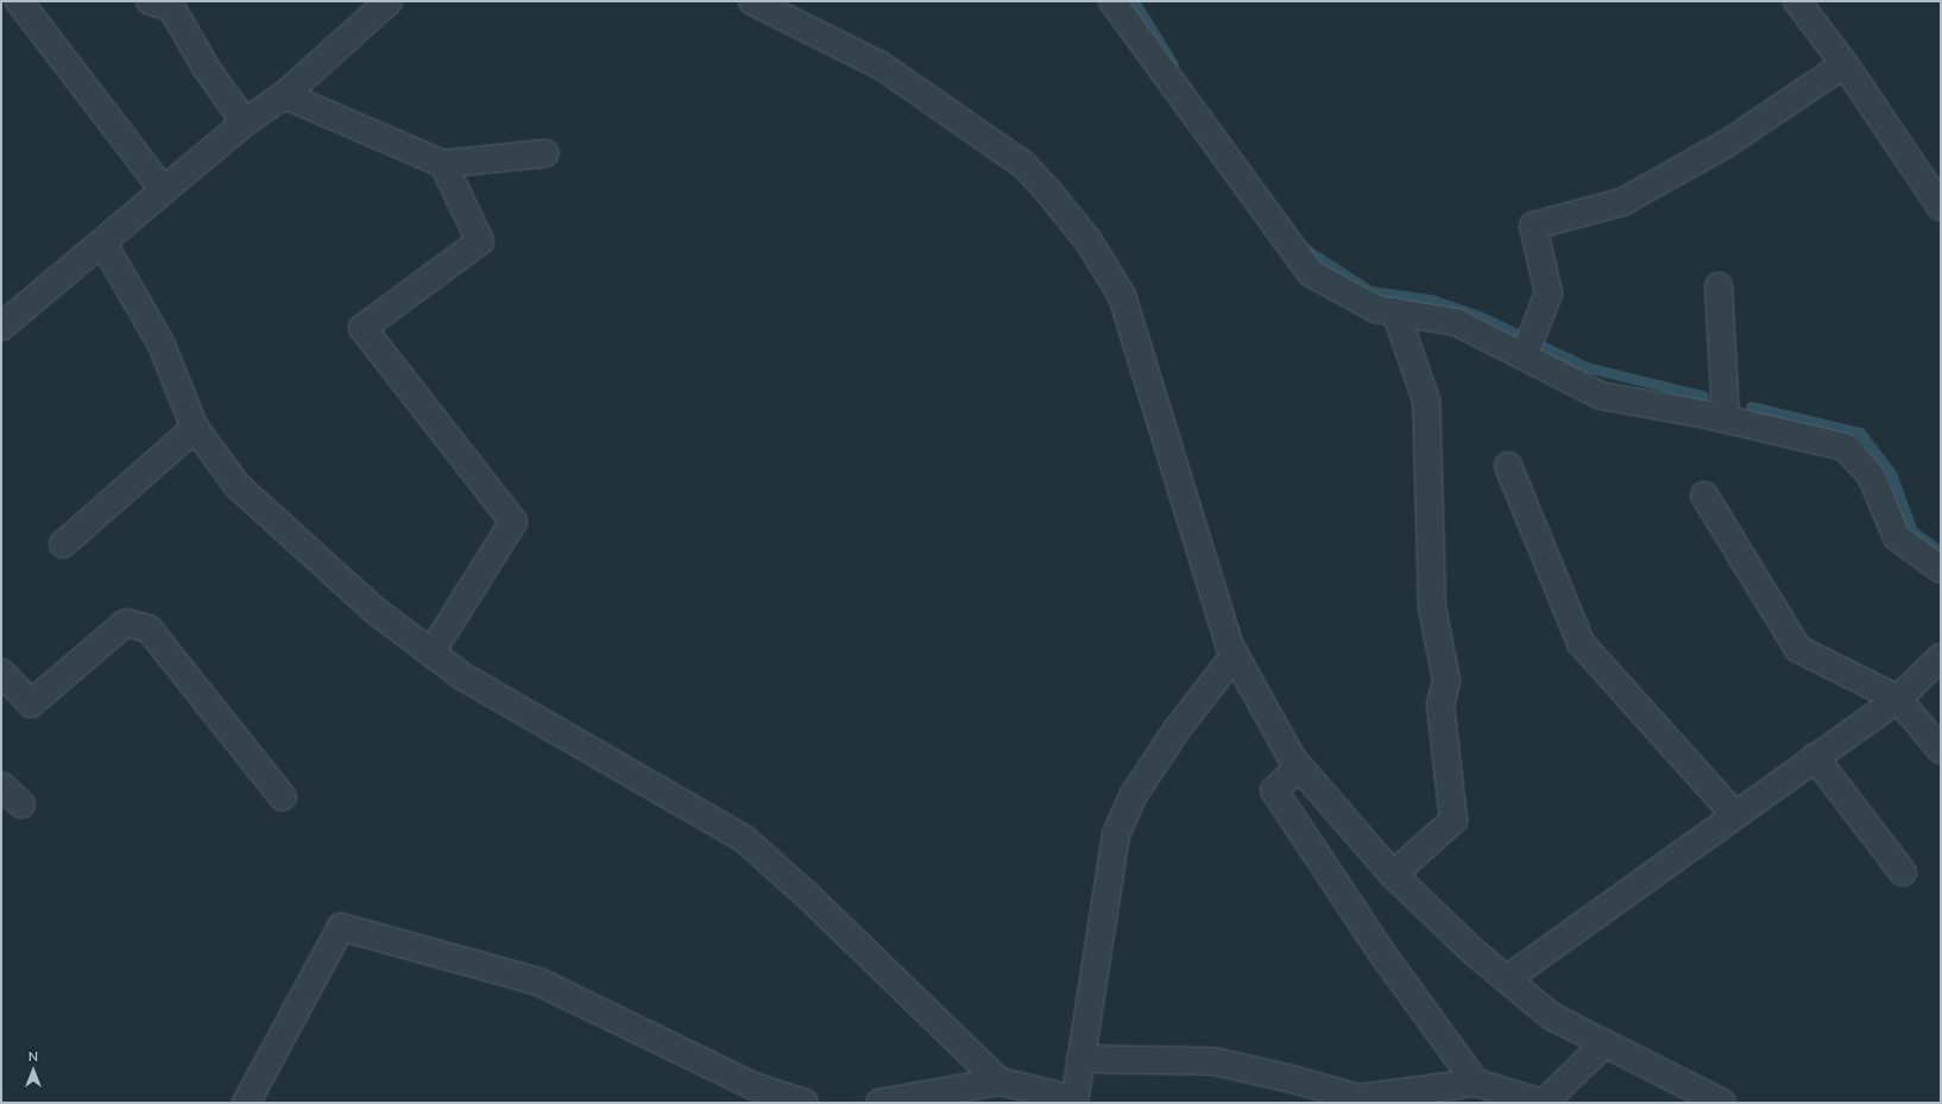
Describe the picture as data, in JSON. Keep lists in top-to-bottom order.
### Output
{
  "north": "top"
}
